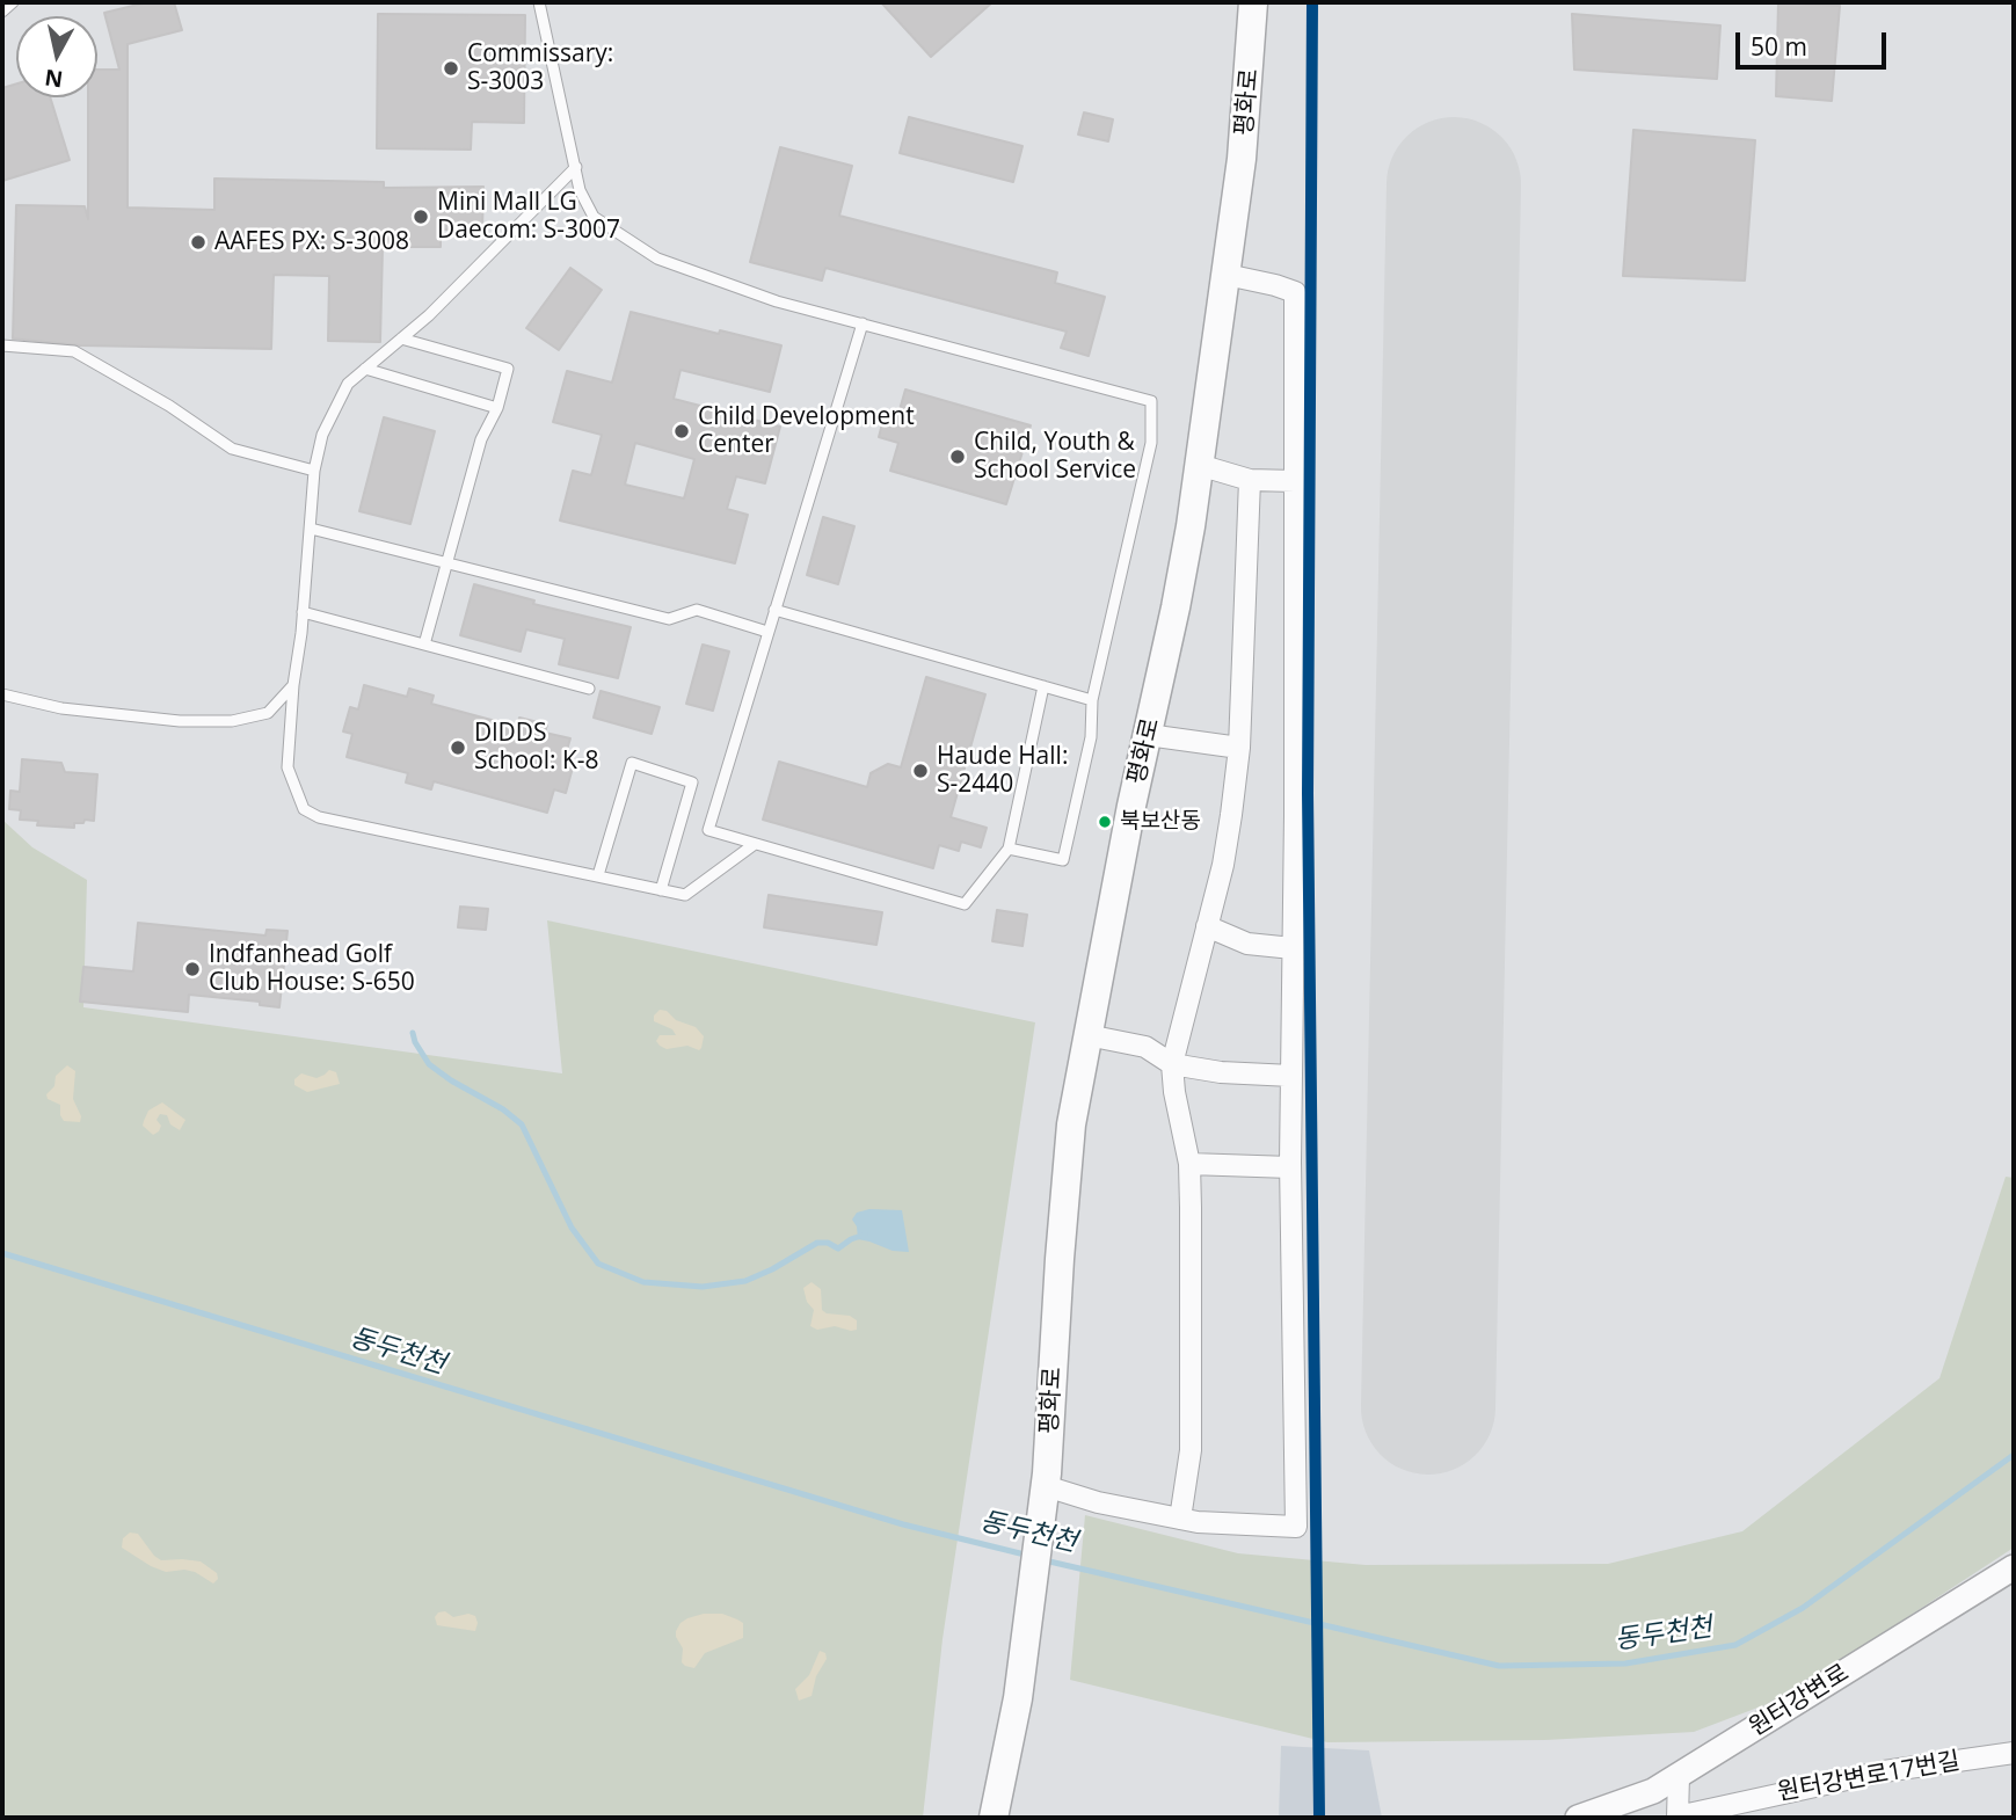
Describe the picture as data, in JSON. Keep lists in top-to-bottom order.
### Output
{
  "streets": {
    "main road": ["평화로"],
    "street": ["원터강변로", "원터강변로17번길"]
  },
  "water": ["동두천천"],
  "places": [
    "Commissary: S-3003",
    "Mini Mall LG Daecom: S-3007",
    "AAFES PX: S-3008",
    "Child Development Center",
    "Child, Youth & School Service",
    "DlDDS School: K-8",
    "Haude Hall: S-2440",
    "북보산동",
    "Indfanhead Golf Club House: S-650"
  ],
  "scale_bar": "50 m",
  "north": "bottom"
}
